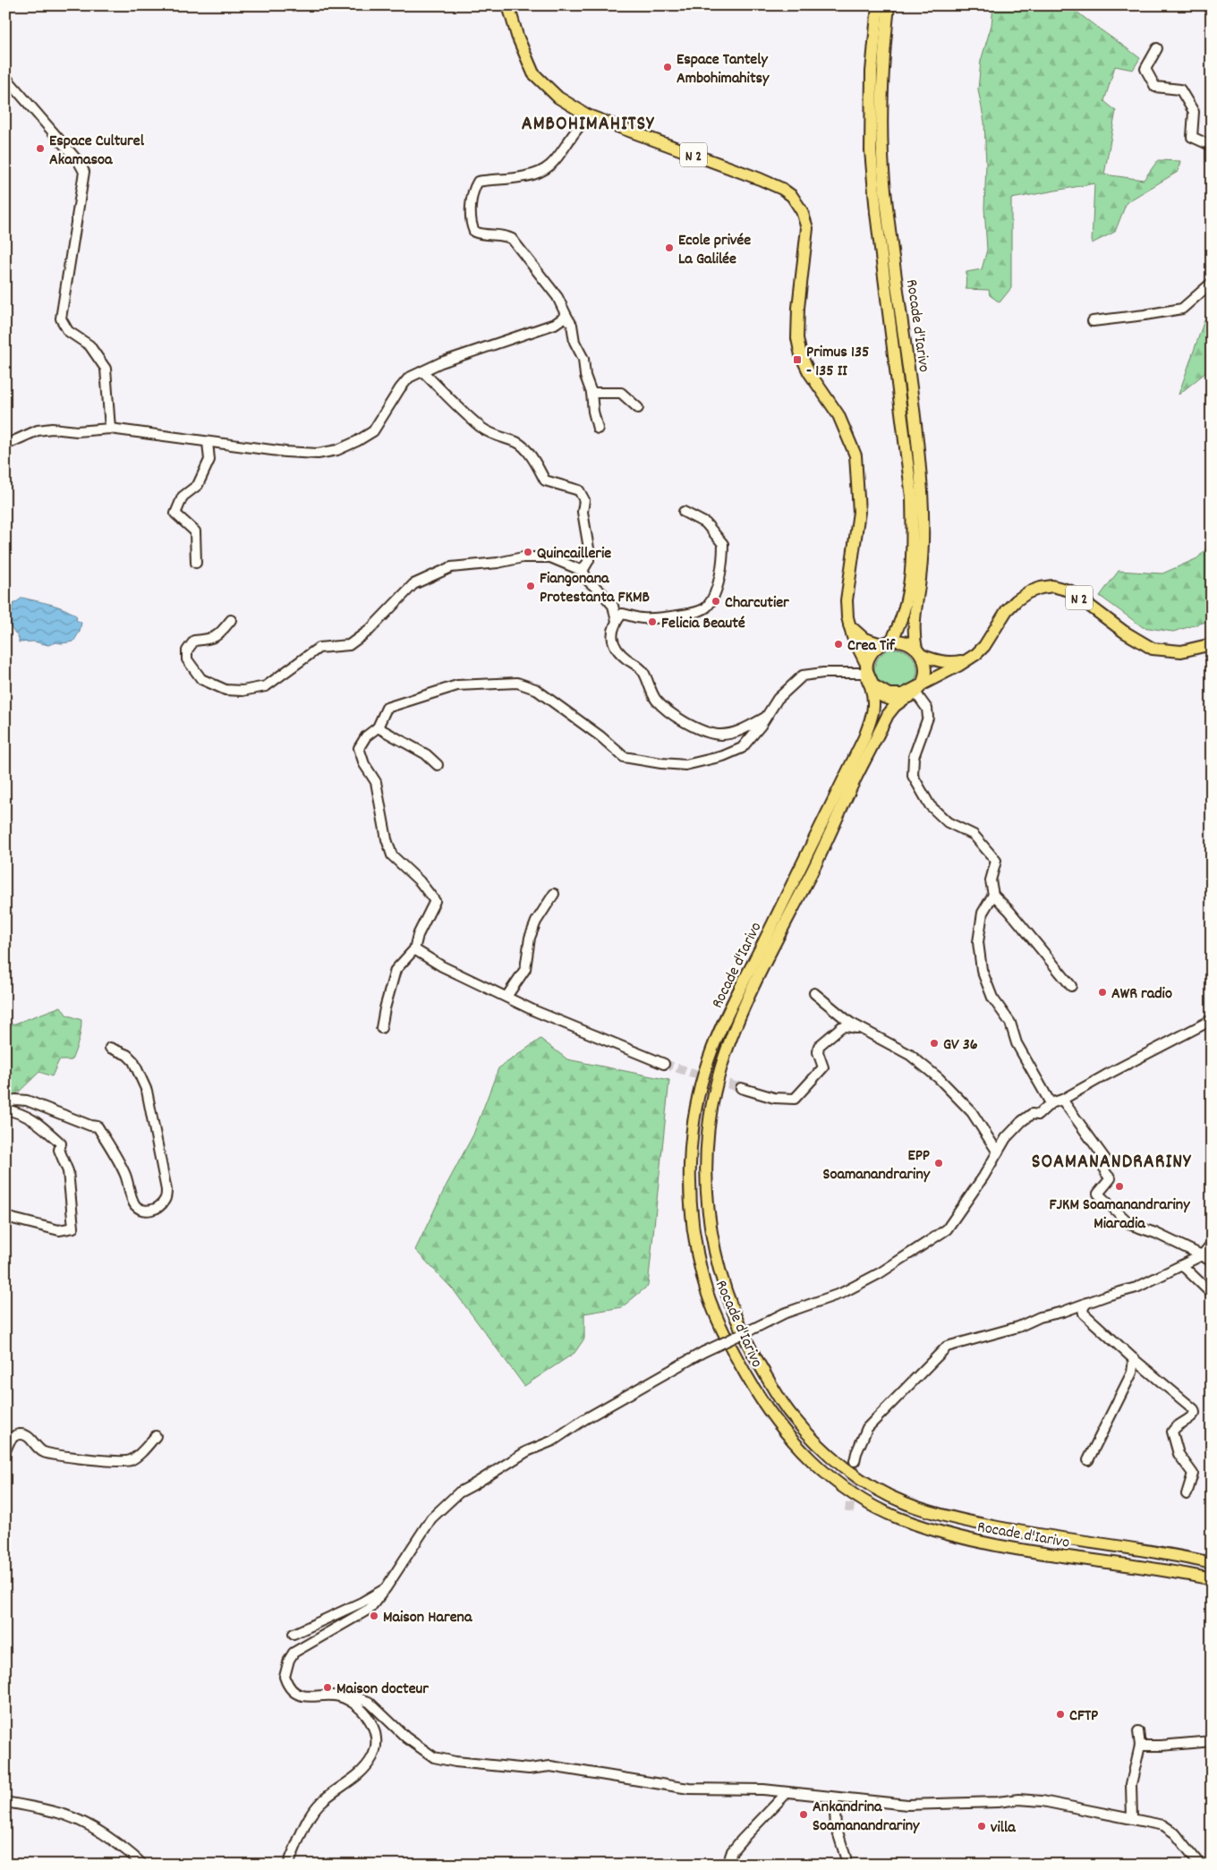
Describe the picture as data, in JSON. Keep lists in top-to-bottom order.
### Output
{
  "streets": {
    "main road": ["N 2", "Rocade d'Iarivo"]
  },
  "crossings": [
    ["N 2", "Rocade d'Iarivo"]
  ],
  "districts": ["AMBOHIMAHITSY", "SOAMANANDRARINY"],
  "places": {
    "other": [
      "Espace Tantely Ambohimahitsy",
      "Espace Culturel Akamasoa",
      "Ecole privée La Galilée",
      "Quincaillerie",
      "Fiangonana Protestanta FKMB",
      "Charcutier",
      "Felicia Beauté",
      "Crea Tif",
      "AWR radio",
      "GV 36",
      "EPP Soamanandrariny",
      "FJKM Soamanandrariny Miaradia",
      "Maison Harena",
      "Maison docteur",
      "CFTP",
      "Ankandrina Soamanandrariny",
      "villa"
    ],
    "transit": ["Primus 135 - 135 II"]
  }
}
